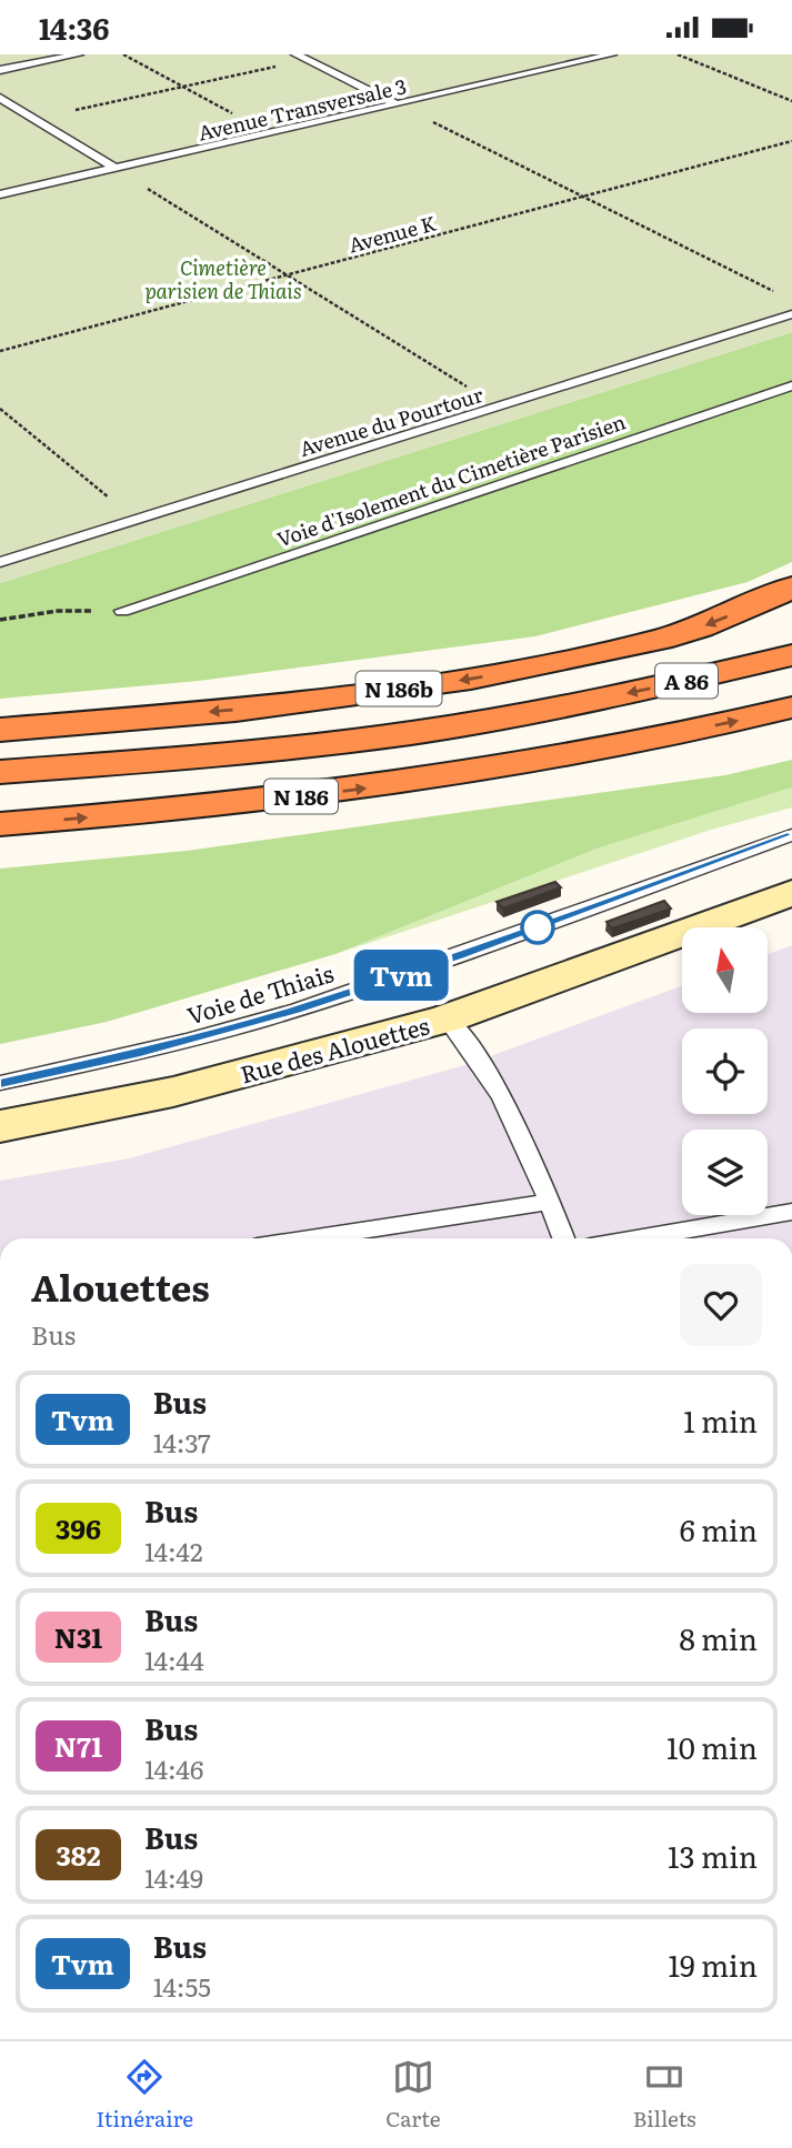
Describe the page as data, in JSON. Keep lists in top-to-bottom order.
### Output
{
  "streets": {
    "highway": ["A 86", "N 186b", "N 186"],
    "main road": ["Rue des Alouettes"],
    "lane": [
      "Avenue Transversale 3",
      "Avenue du Pourtour",
      "Voie d'Isolement du Cimetière Parisien",
      "Voie de Thiais"
    ],
    "path": ["Avenue K"]
  },
  "crossings": [
    ["A 86", "N 186"]
  ],
  "parks": ["Cimetière parisien de Thiais"],
  "lines": ["bus line Tvm"],
  "north": "top",
  "page": {
    "status": "14:36",
    "on_map": "Tvm",
    "heading": ["Alouettes", "Bus"],
    "list": [
      {
        "mark": "Tvm",
        "name": "Bus",
        "note": "14:37",
        "value": "1 min"
      },
      {
        "mark": "396",
        "name": "Bus",
        "note": "14:42",
        "value": "6 min"
      },
      {
        "mark": "N31",
        "name": "Bus",
        "note": "14:44",
        "value": "8 min"
      },
      {
        "mark": "N71",
        "name": "Bus",
        "note": "14:46",
        "value": "10 min"
      },
      {
        "mark": "382",
        "name": "Bus",
        "note": "14:49",
        "value": "13 min"
      },
      {
        "mark": "Tvm",
        "name": "Bus",
        "note": "14:55",
        "value": "19 min"
      }
    ],
    "tabs": ["Itinéraire", "Carte", "Billets"]
  }
}
